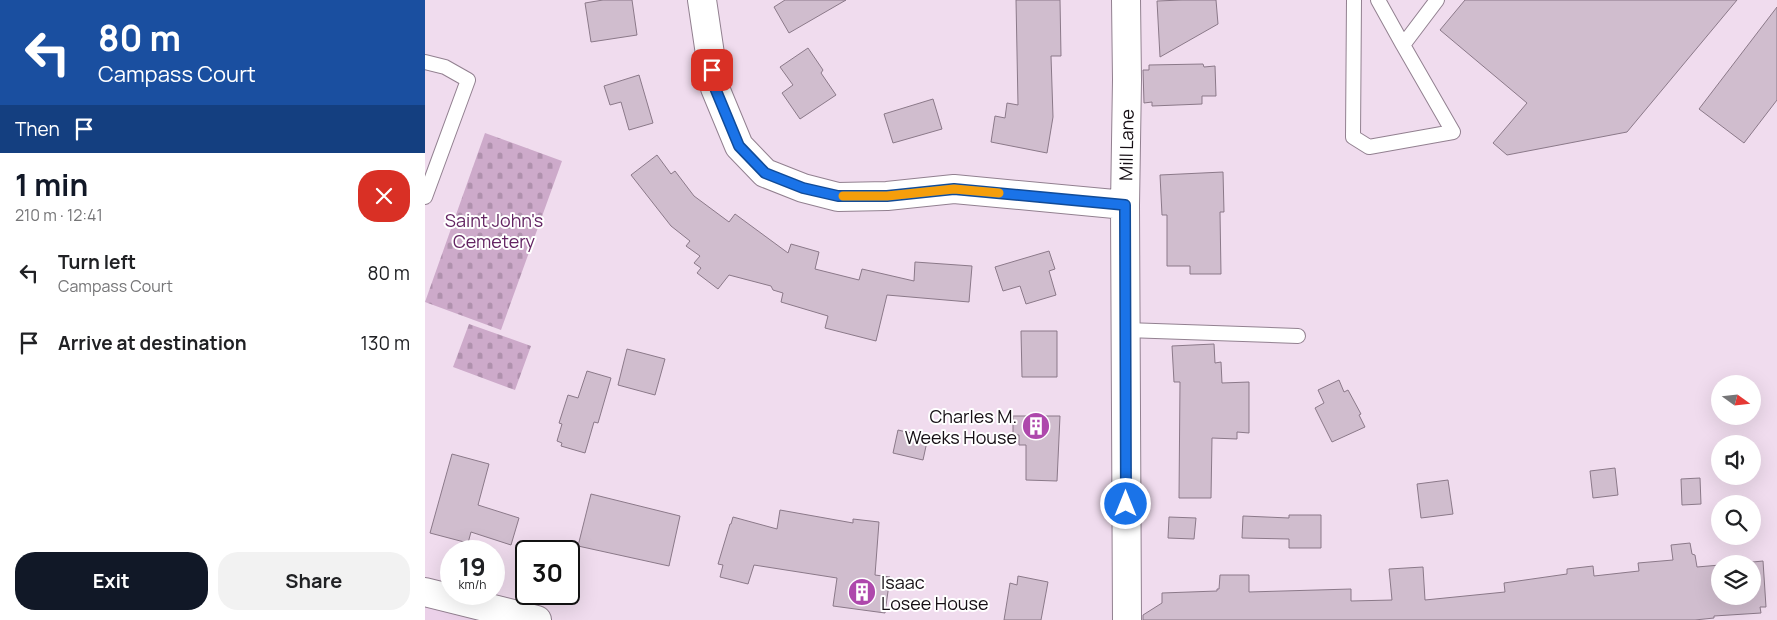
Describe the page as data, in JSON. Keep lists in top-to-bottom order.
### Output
{
  "streets": {
    "street": ["Mill Lane"]
  },
  "parks": ["Saint John's Cemetery"],
  "places": {
    "building": ["Charles M. Weeks House", "Isaac Losee House"]
  },
  "north": "right",
  "page": {
    "turn": ["80 m", "Campass Court"],
    "then": "Then",
    "heading": ["1 min", "210 m · 12:41"],
    "list": [
      {
        "name": "Turn left",
        "note": "Campass Court",
        "value": "80 m"
      },
      {
        "name": "Arrive at destination",
        "value": "130 m"
      }
    ],
    "speed": "19 km/h",
    "limit": "30",
    "buttons": ["Exit", "Share"]
  }
}
